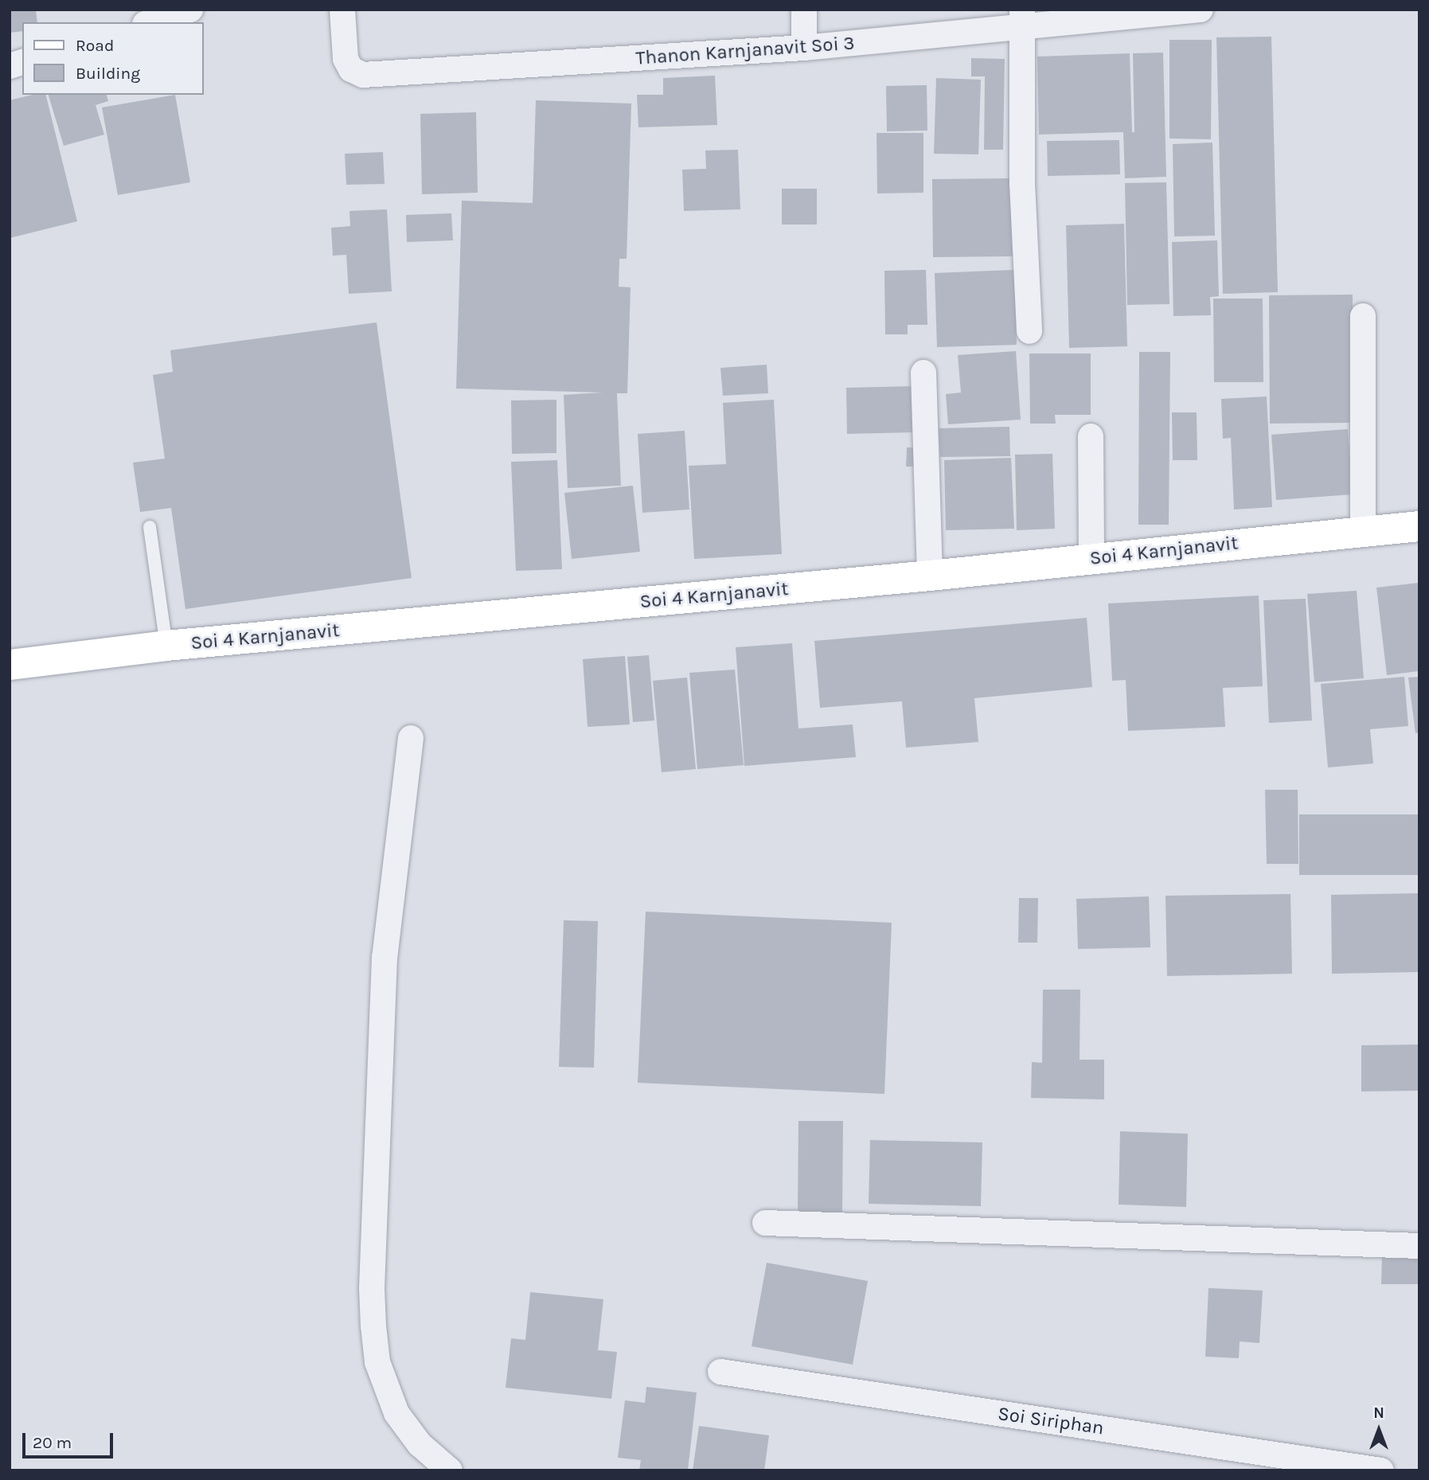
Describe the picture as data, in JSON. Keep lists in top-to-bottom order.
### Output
{
  "streets": {
    "street": ["Thanon Karnjanavit Soi 3", "Soi 4 Karnjanavit", "Soi Siriphan"]
  },
  "legend": ["Road", "Building"],
  "scale_bar": "20 m",
  "north": "top"
}
